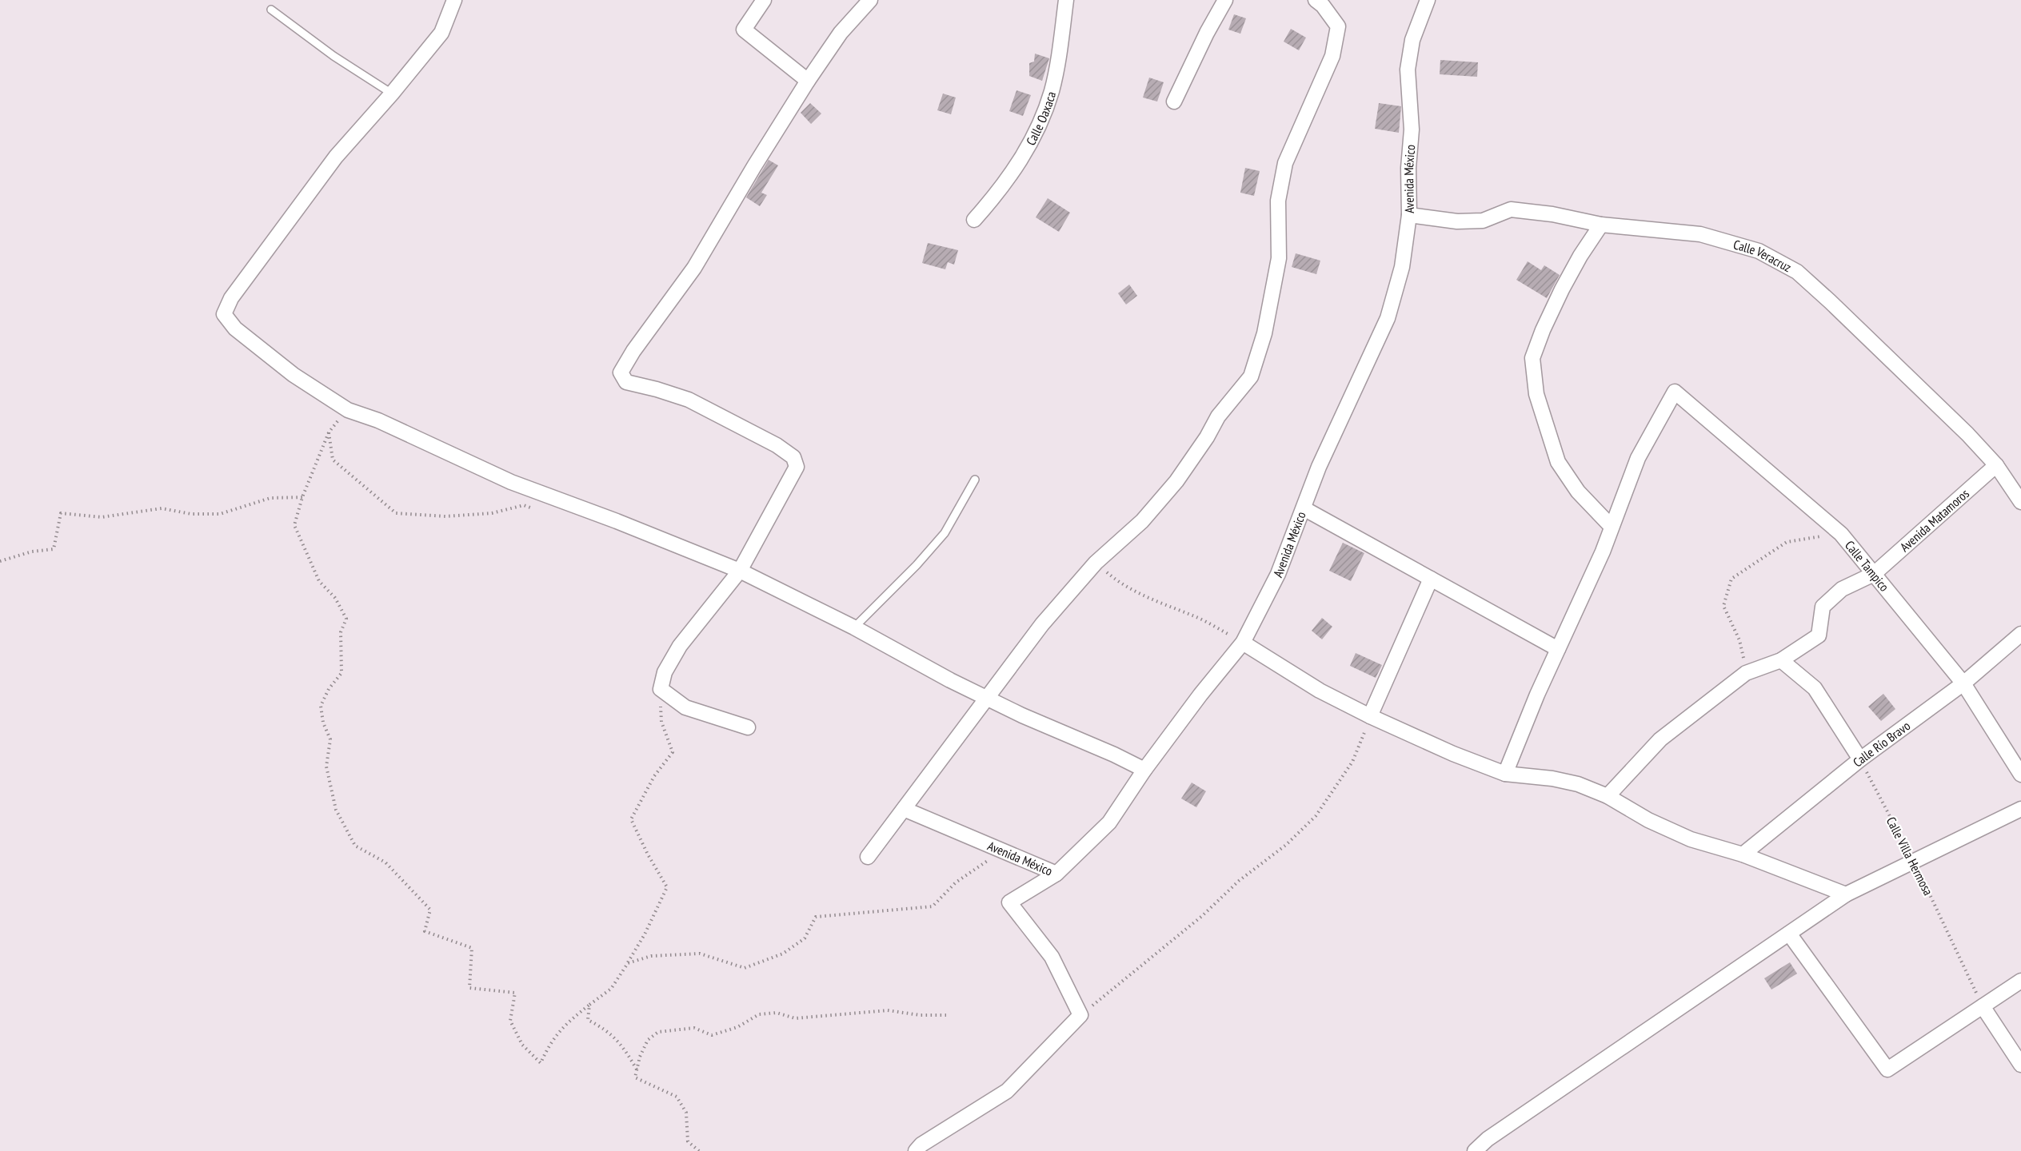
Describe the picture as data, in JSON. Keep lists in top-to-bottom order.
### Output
{
  "streets": {
    "street": [
      "Calle Oaxaca",
      "Avenida México",
      "Calle Veracruz",
      "Avenida Matamoros",
      "Calle Tampico",
      "Calle Río Bravo"
    ],
    "path": ["Calle Villa Hermosa"]
  },
  "crossings": [
    ["Avenida México", "Calle Veracruz"],
    ["Calle Veracruz", "Avenida Matamoros"],
    ["Avenida Matamoros", "Calle Tampico"],
    ["Calle Tampico", "Calle Río Bravo"],
    ["Calle Río Bravo", "Calle Villa Hermosa"]
  ]
}
